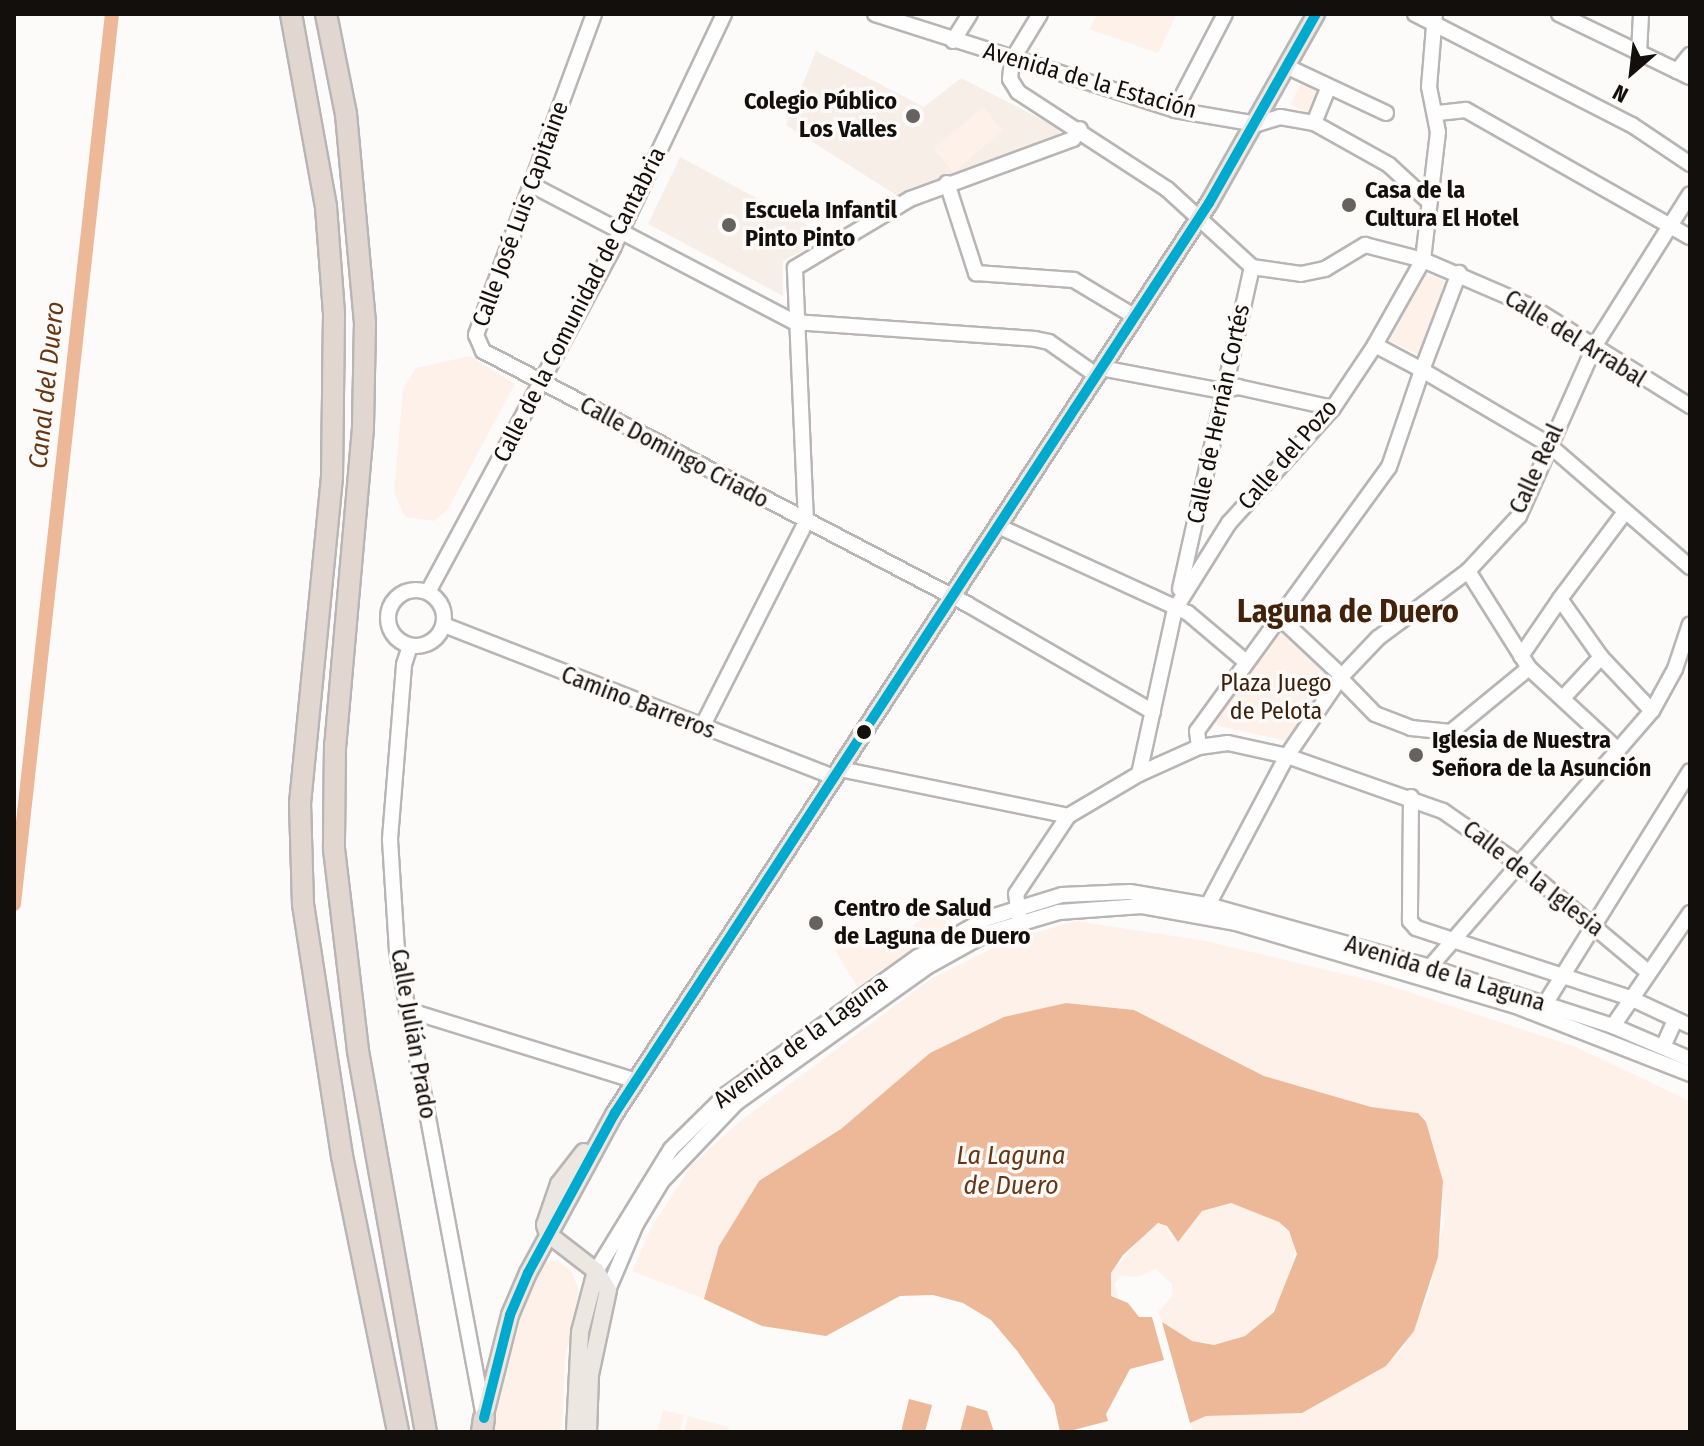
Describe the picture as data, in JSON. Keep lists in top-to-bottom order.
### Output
{
  "streets": {
    "main road": ["Avenida de la Laguna"],
    "street": [
      "Avenida de la Estación",
      "Calle José Luis Capitaine",
      "Calle de la Comunidad de Cantabria",
      "Calle del Arrabal",
      "Calle de Hernán Cortés",
      "Calle Domingo Criado",
      "Calle del Pozo",
      "Calle Real",
      "Camino Barreros",
      "Calle de la Iglesia",
      "Calle Julián Prado"
    ]
  },
  "crossings": [
    ["Calle José Luis Capitaine", "Calle de la Comunidad de Cantabria"],
    ["Calle José Luis Capitaine", "Calle Domingo Criado"],
    ["Calle de la Comunidad de Cantabria", "Calle Domingo Criado"],
    ["Calle de la Comunidad de Cantabria", "Camino Barreros"],
    ["Calle de la Comunidad de Cantabria", "Calle Julián Prado"],
    ["Calle del Arrabal", "Calle de Hernán Cortés"],
    ["Calle del Arrabal", "Calle del Pozo"],
    ["Calle del Arrabal", "Calle Real"],
    ["Calle de Hernán Cortés", "Calle del Pozo"],
    ["Calle Real", "Calle de la Iglesia"],
    ["Calle Real", "Avenida de la Laguna"],
    ["Camino Barreros", "Calle Julián Prado"],
    ["Calle de la Iglesia", "Avenida de la Laguna"]
  ],
  "districts": ["Laguna de Duero"],
  "water": ["Canal del Duero", "La Laguna de Duero"],
  "parks": ["Plaza Juego de Pelota"],
  "places": [
    "Colegio Público Los Valles",
    "Casa de la Cultura El Hotel",
    "Escuela Infantil Pinto Pinto",
    "Iglesia de Nuestra Señora de la Asunción",
    "Centro de Salud de Laguna de Duero"
  ],
  "north": "bottom left"
}
